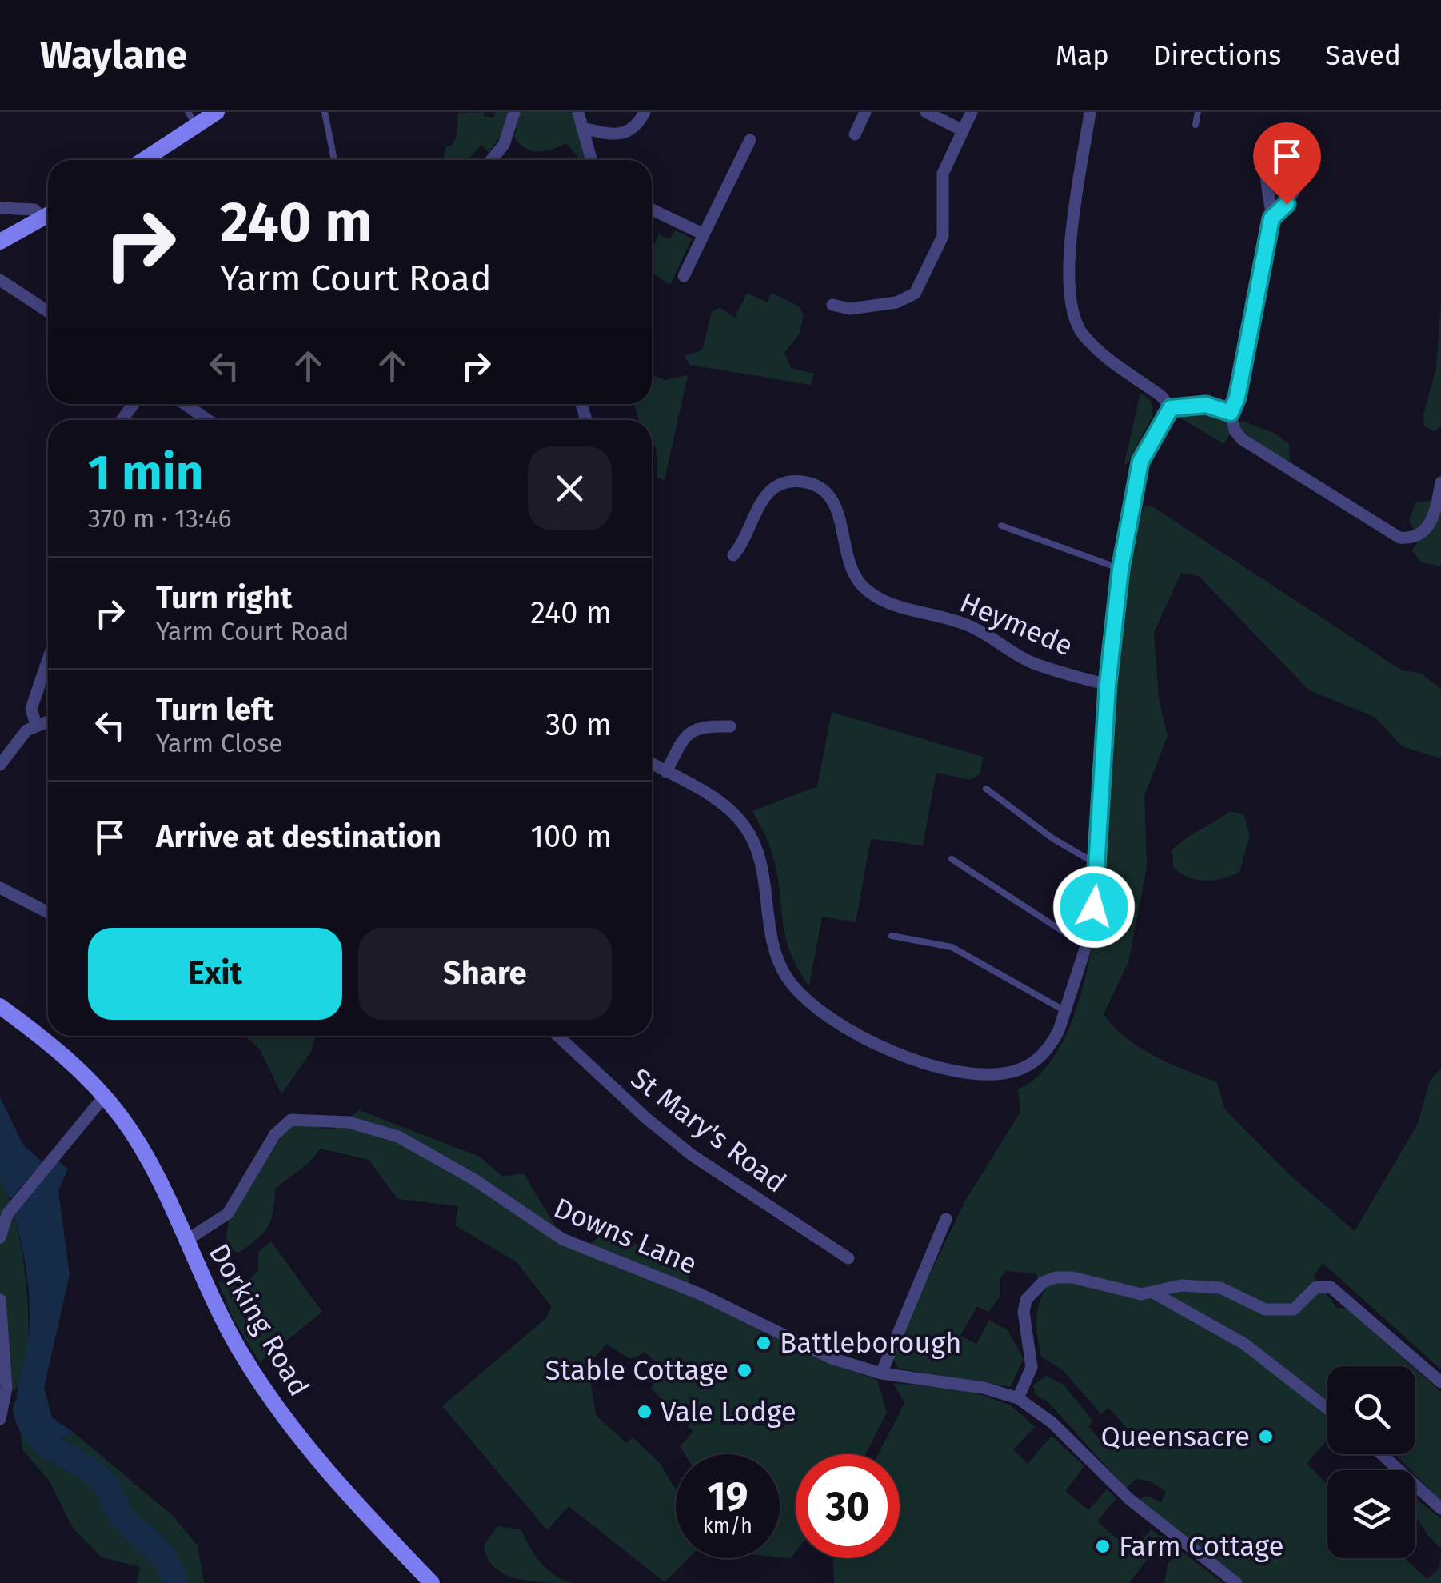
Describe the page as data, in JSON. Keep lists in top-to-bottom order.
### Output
{
  "streets": {
    "main road": ["Dorking Road"],
    "street": ["Heymede", "St Mary's Road", "Downs Lane"]
  },
  "crossings": [
    ["Downs Lane", "Dorking Road"]
  ],
  "places": [
    "Battleborough",
    "Stable Cottage",
    "Vale Lodge",
    "Queensacre",
    "Farm Cottage"
  ],
  "page": {
    "header": "Waylane",
    "nav": ["Map", "Directions", "Saved"],
    "turn": ["240 m", "Yarm Court Road"],
    "heading": ["1 min", "370 m · 13:46"],
    "list": [
      {
        "name": "Turn right",
        "note": "Yarm Court Road",
        "value": "240 m"
      },
      {
        "name": "Turn left",
        "note": "Yarm Close",
        "value": "30 m"
      },
      {
        "name": "Arrive at destination",
        "value": "100 m"
      }
    ],
    "buttons": ["Exit", "Share"],
    "speed": "19 km/h",
    "limit": "30"
  }
}
